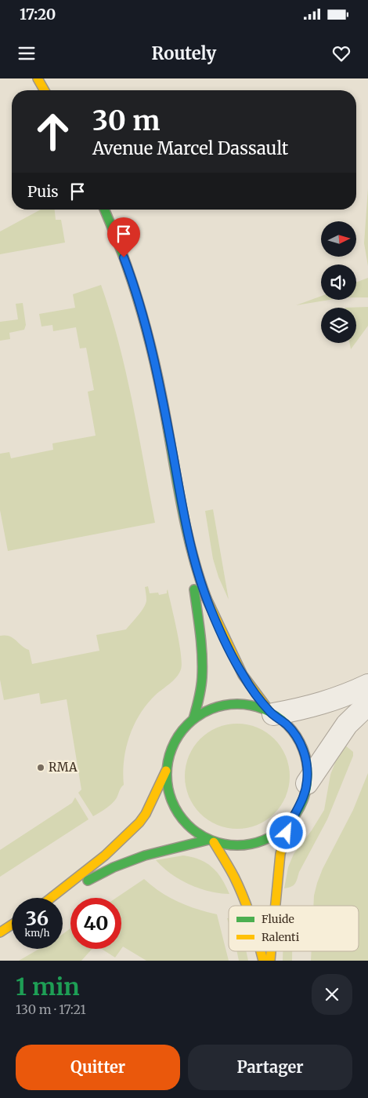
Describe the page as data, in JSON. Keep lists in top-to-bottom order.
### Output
{
  "places": ["RMA"],
  "legend": ["Fluide", "Ralenti"],
  "north": "right",
  "page": {
    "status": "17:20",
    "header": "Routely",
    "turn": ["30 m", "Avenue Marcel Dassault"],
    "then": "Puis",
    "speed": "36 km/h",
    "limit": "40",
    "heading": ["1 min", "130 m · 17:21"],
    "buttons": ["Quitter", "Partager"]
  }
}
